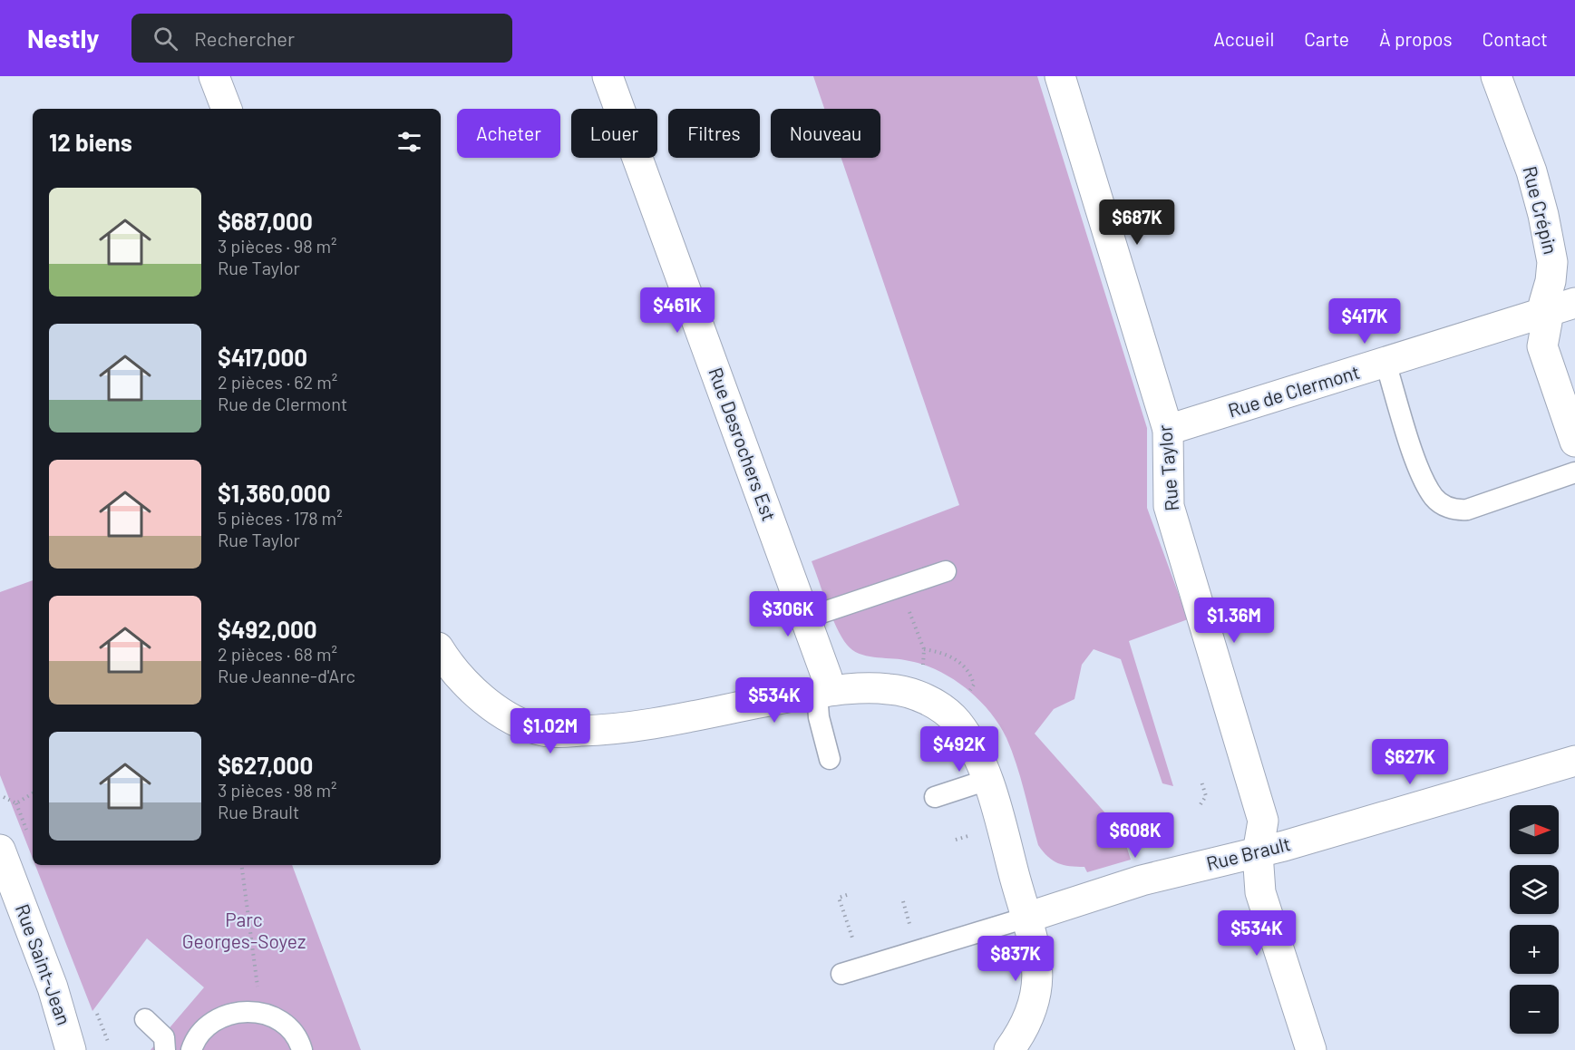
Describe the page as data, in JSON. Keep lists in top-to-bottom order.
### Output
{
  "streets": {
    "street": [
      "Rue Crépin",
      "Rue de Clermont",
      "Rue Desrochers Est",
      "Rue Taylor",
      "Rue Brault",
      "Rue Saint-Jean"
    ]
  },
  "crossings": [
    ["Rue Crépin", "Rue de Clermont"],
    ["Rue de Clermont", "Rue Taylor"],
    ["Rue Taylor", "Rue Brault"]
  ],
  "parks": ["Parc Georges-Soyez"],
  "north": "right",
  "page": {
    "header": "Nestly",
    "search": "Rechercher",
    "nav": [
      "Accueil",
      "Carte",
      "À propos",
      "Contact"
    ],
    "chip": [
      "Acheter",
      "Louer",
      "Filtres",
      "Nouveau"
    ],
    "heading": "12 biens",
    "list": [
      {
        "name": "$687,000",
        "note": "3 pièces · 98 m² · Rue Taylor"
      },
      {
        "name": "$417,000",
        "note": "2 pièces · 62 m² · Rue de Clermont"
      },
      {
        "name": "$1,360,000",
        "note": "5 pièces · 178 m² · Rue Taylor"
      },
      {
        "name": "$492,000",
        "note": "2 pièces · 68 m² · Rue Jeanne-d'Arc"
      },
      {
        "name": "$627,000",
        "note": "3 pièces · 98 m² · Rue Brault"
      }
    ],
    "price": [
      "$687K",
      "$461K",
      "$417K",
      "$306K",
      "$1.36M",
      "$534K",
      "$1.02M",
      "$492K",
      "$627K",
      "$608K",
      "$534K",
      "$837K"
    ],
    "map_buttons": ["+", "−"]
  }
}
